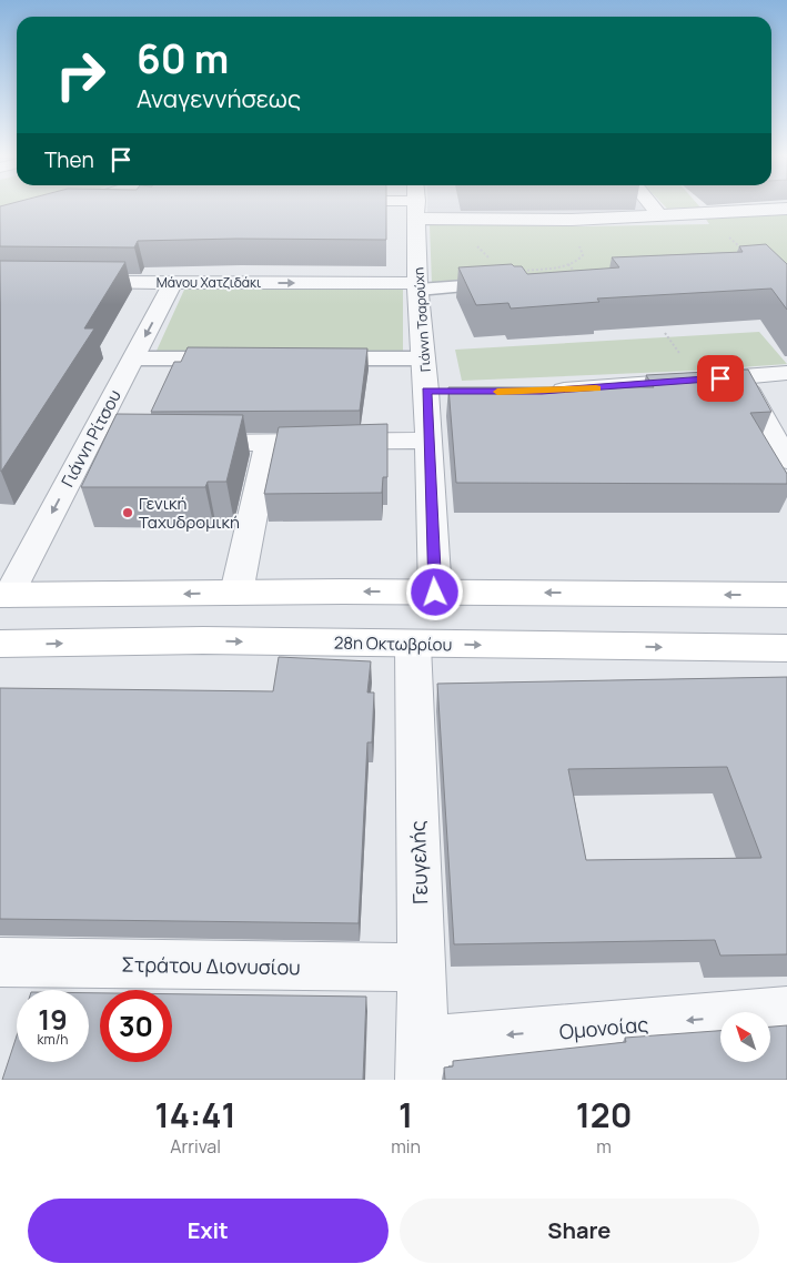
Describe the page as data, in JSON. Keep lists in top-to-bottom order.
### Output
{
  "streets": {
    "main road": ["28η Οκτωβρίου"],
    "street": [
      "Μάνου Χατζιδάκι",
      "Γιάννη Τσαρούχη",
      "Γιάννη Ρίτσου",
      "Γευγελής",
      "Στράτου Διονυσίου",
      "Ομονοίας"
    ]
  },
  "crossings": [
    ["Μάνου Χατζιδάκι", "Γιάννη Τσαρούχη"],
    ["Μάνου Χατζιδάκι", "Γιάννη Ρίτσου"],
    ["28η Οκτωβρίου", "Γευγελής"],
    ["Γευγελής", "Στράτου Διονυσίου"],
    ["Γευγελής", "Ομονοίας"]
  ],
  "one_way": ["Γιάννη Ρίτσου", "Ομονοίας"],
  "places": ["Γενική Ταχυδρομική"],
  "north": "top left",
  "page": {
    "turn": ["60 m", "Αναγεννήσεως"],
    "then": "Then",
    "speed": "19 km/h",
    "limit": "30",
    "eta": [
      "14:41",
      "Arrival",
      "1",
      "min",
      "120",
      "m"
    ],
    "buttons": ["Exit", "Share"]
  }
}
